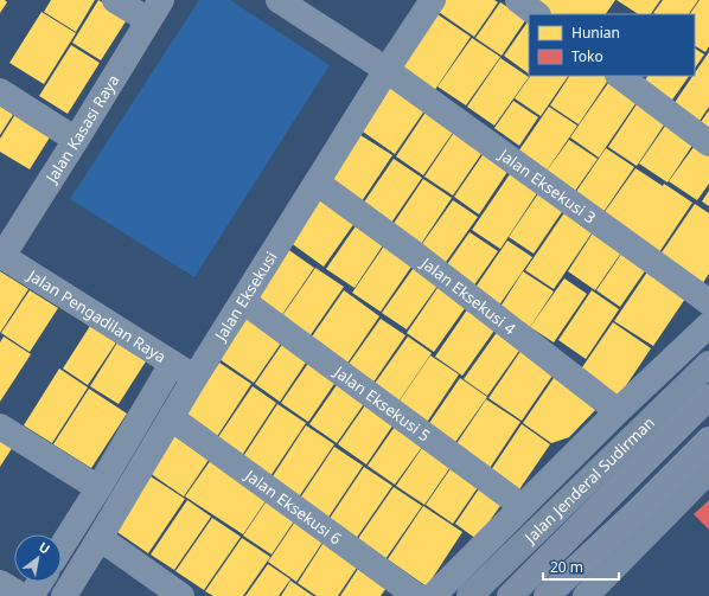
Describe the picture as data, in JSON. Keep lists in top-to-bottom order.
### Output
{
  "streets": {
    "main road": ["Jalan Jenderal Sudirman"],
    "street": [
      "Jalan Kasasi Raya",
      "Jalan Eksekusi 3",
      "Jalan Eksekusi 4",
      "Jalan Eksekusi",
      "Jalan Pengadilan Raya",
      "Jalan Eksekusi 5",
      "Jalan Eksekusi 6"
    ]
  },
  "crossings": [
    ["Jalan Kasasi Raya", "Jalan Pengadilan Raya"],
    ["Jalan Eksekusi 3", "Jalan Eksekusi"],
    ["Jalan Eksekusi 4", "Jalan Eksekusi"],
    ["Jalan Eksekusi", "Jalan Pengadilan Raya"],
    ["Jalan Eksekusi", "Jalan Eksekusi 5"],
    ["Jalan Eksekusi", "Jalan Eksekusi 6"]
  ],
  "legend": ["Hunian", "Toko"],
  "scale_bar": "20 m",
  "north": "top right"
}
